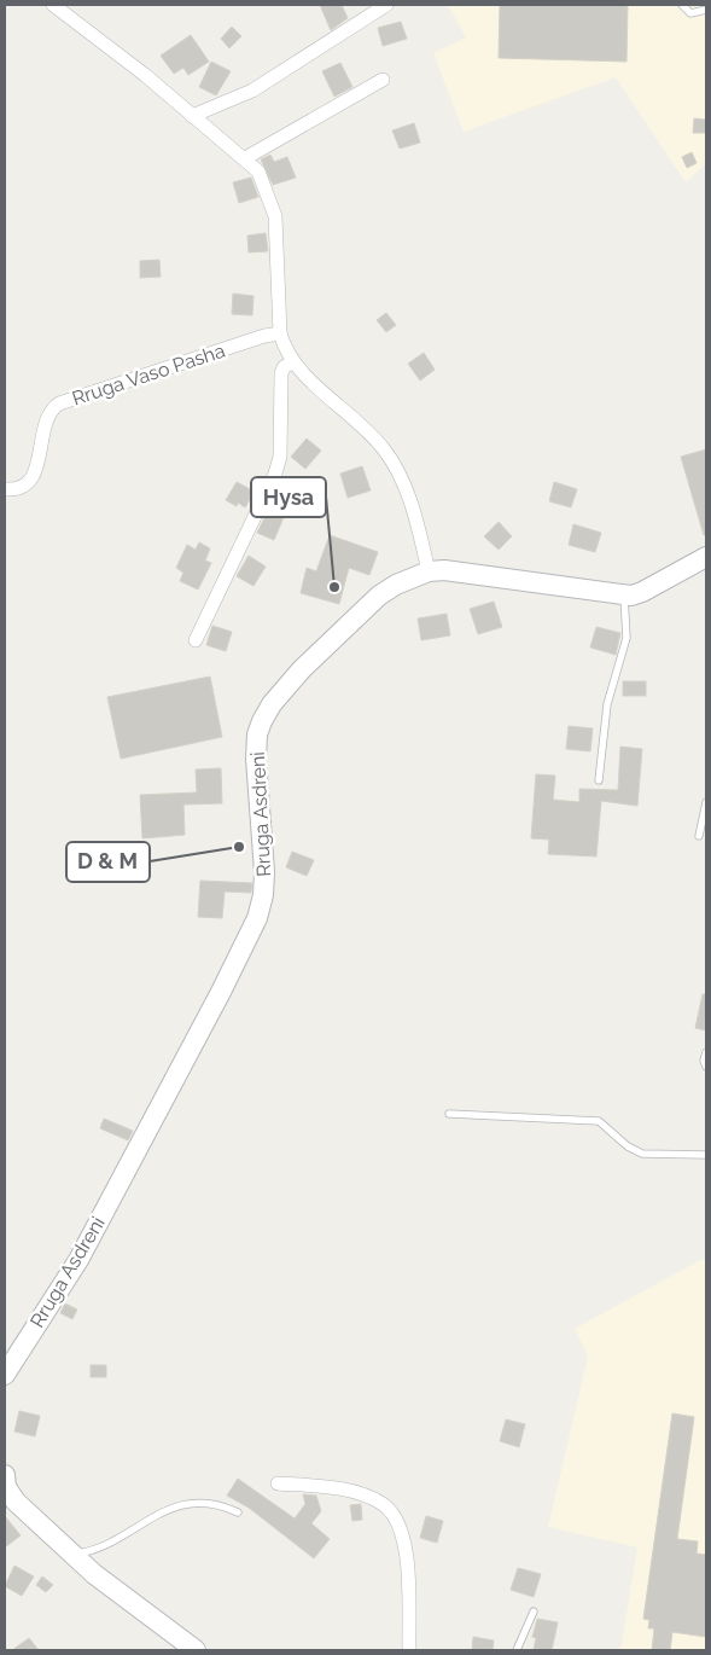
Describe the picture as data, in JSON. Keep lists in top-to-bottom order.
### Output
{
  "streets": {
    "street": ["Rruga Vaso Pasha", "Rruga Asdreni"]
  },
  "places": ["Hysa", "D & M"]
}
